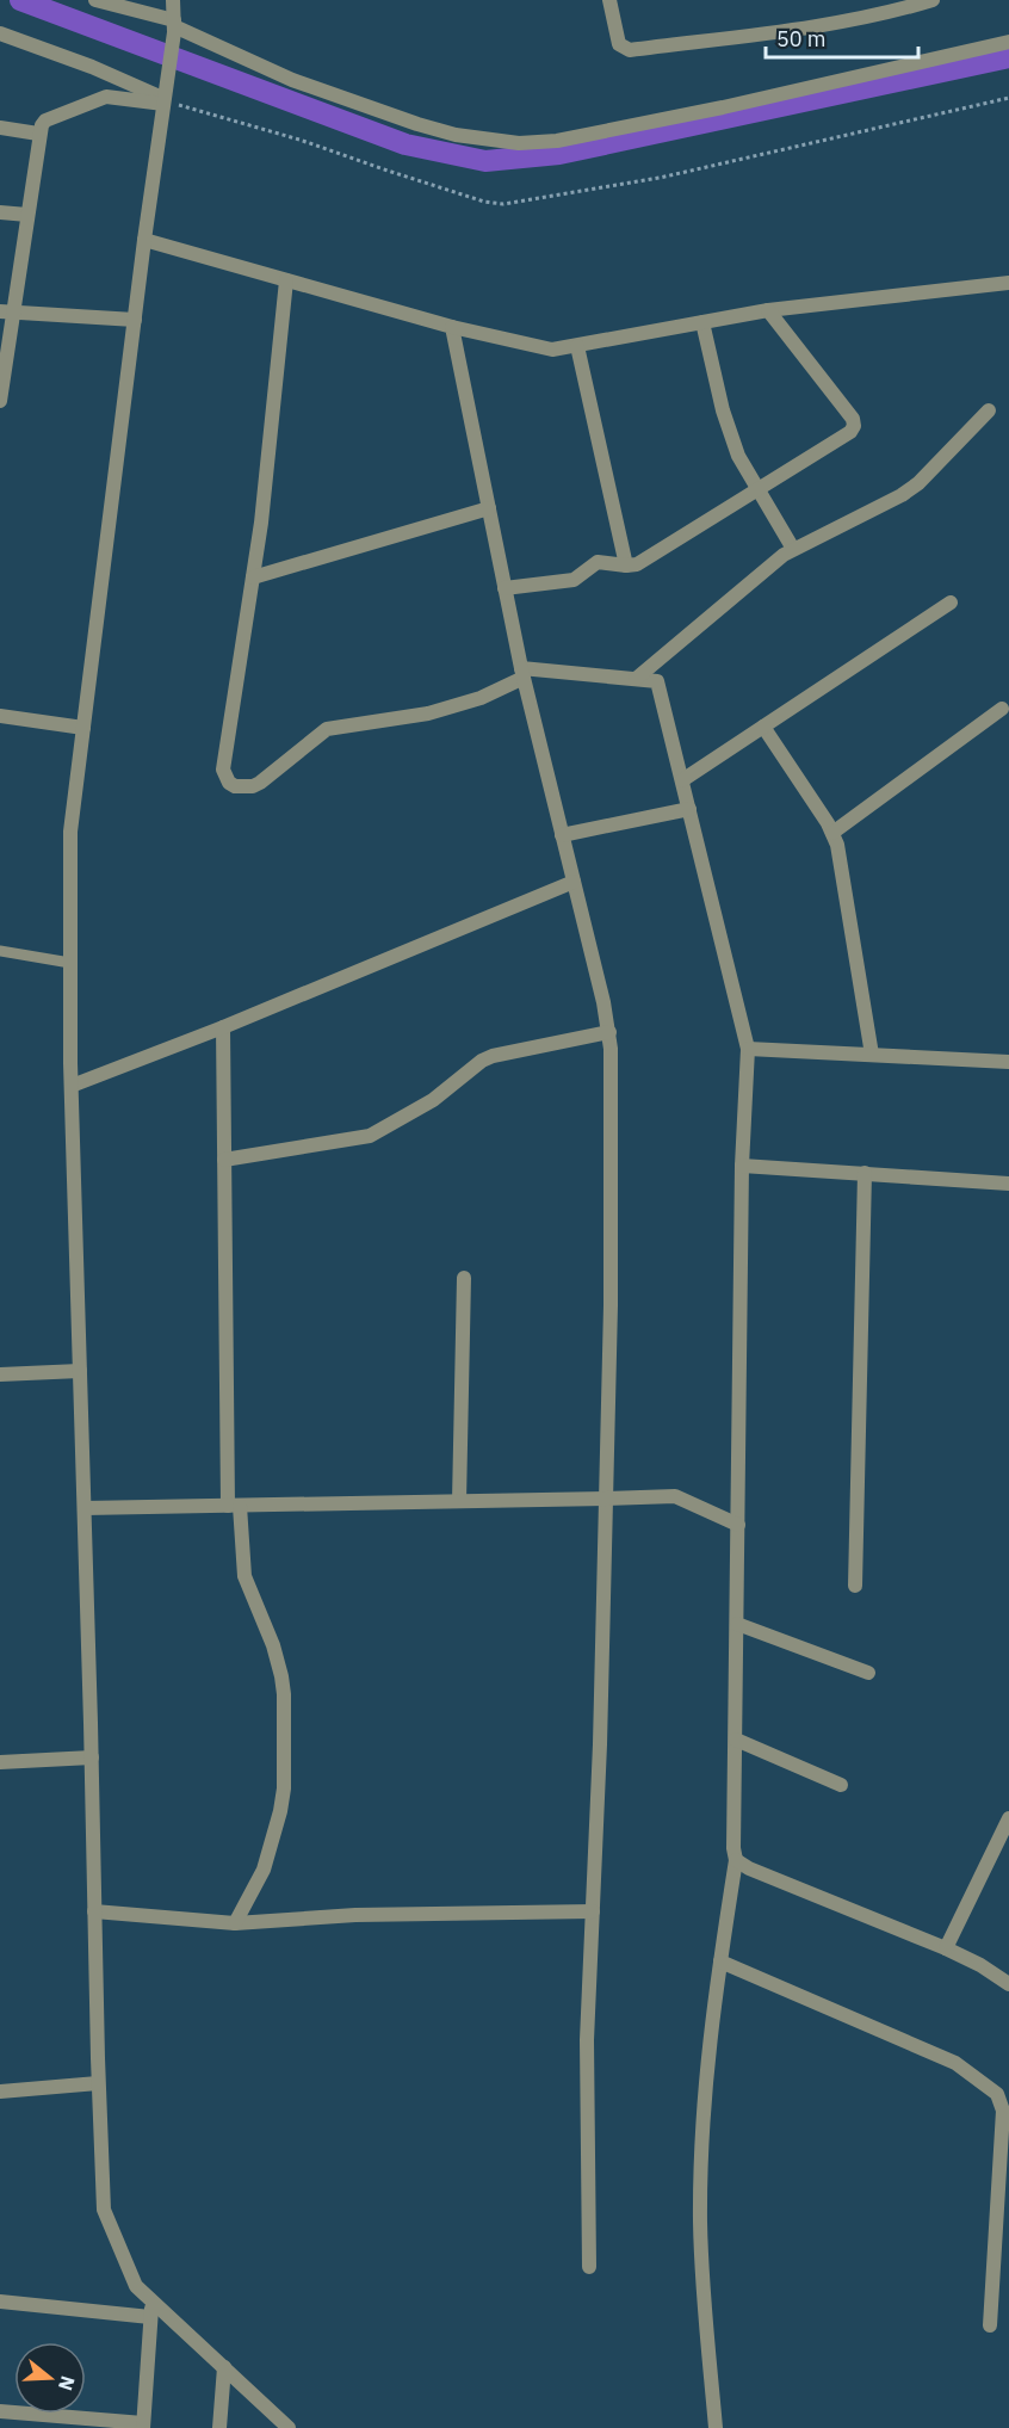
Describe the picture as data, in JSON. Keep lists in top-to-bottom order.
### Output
{
  "scale_bar": "50 m",
  "north": "right"
}
